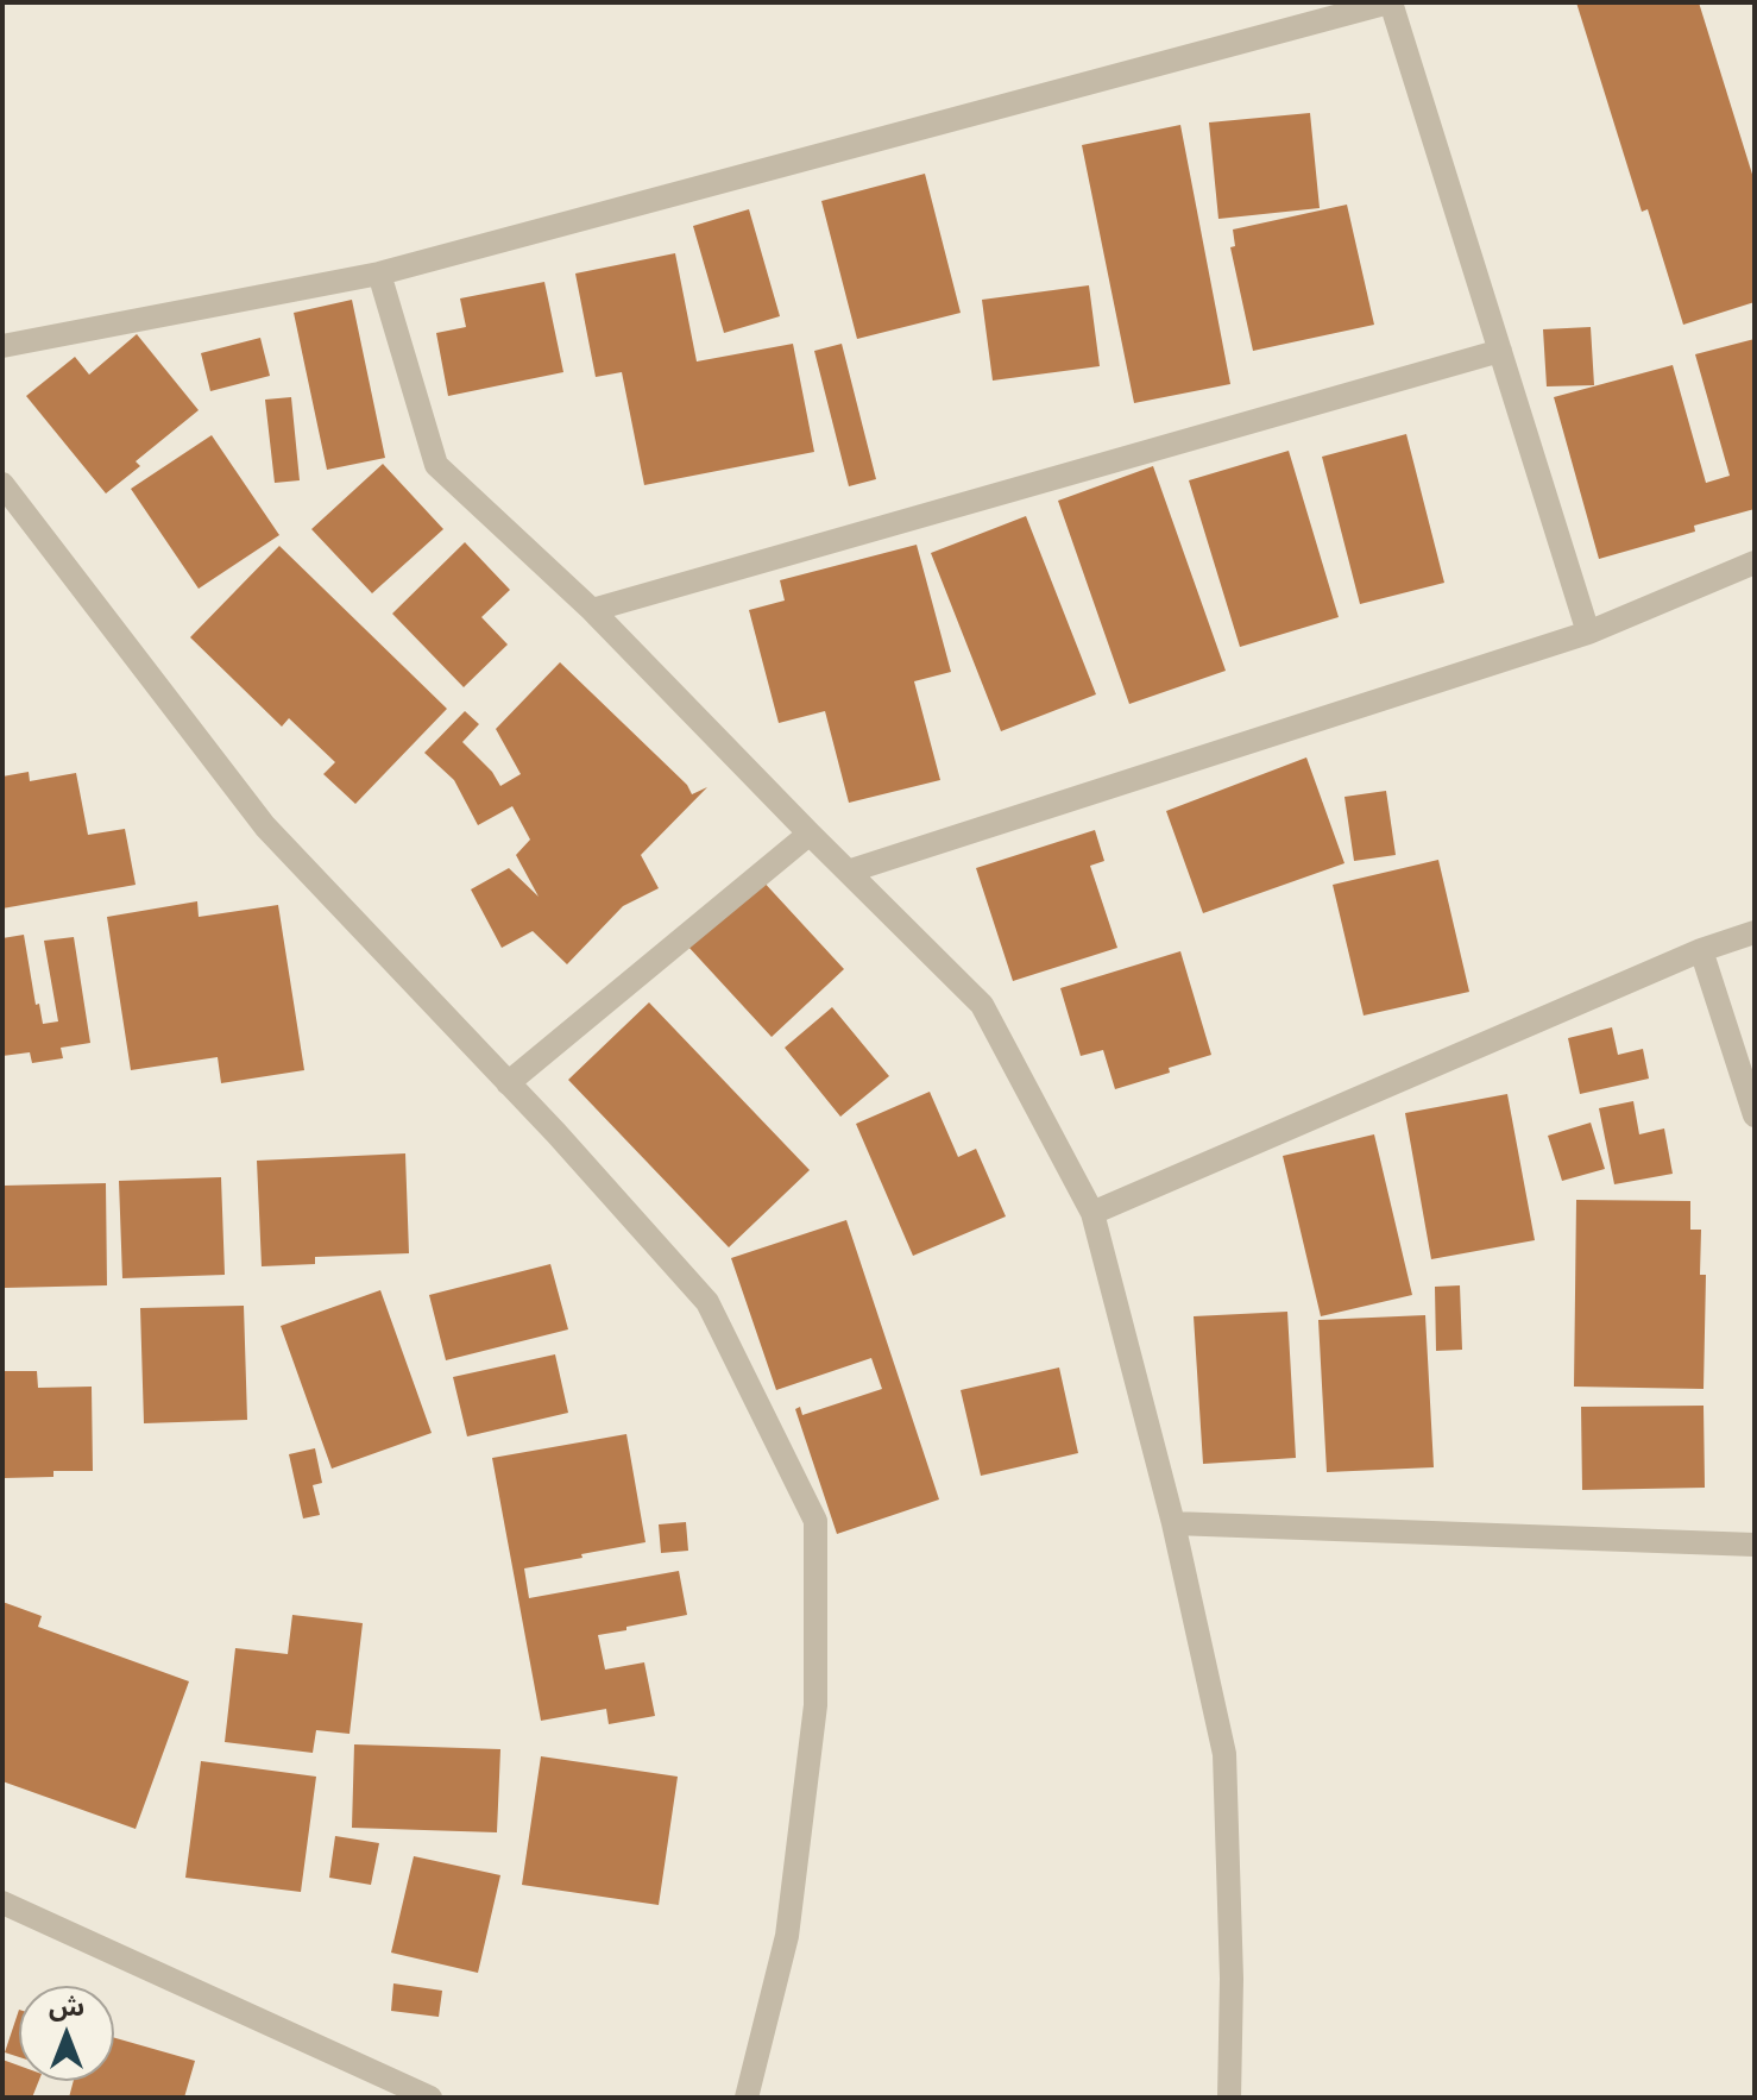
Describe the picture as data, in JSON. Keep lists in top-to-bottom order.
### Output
{
  "north": "top"
}
